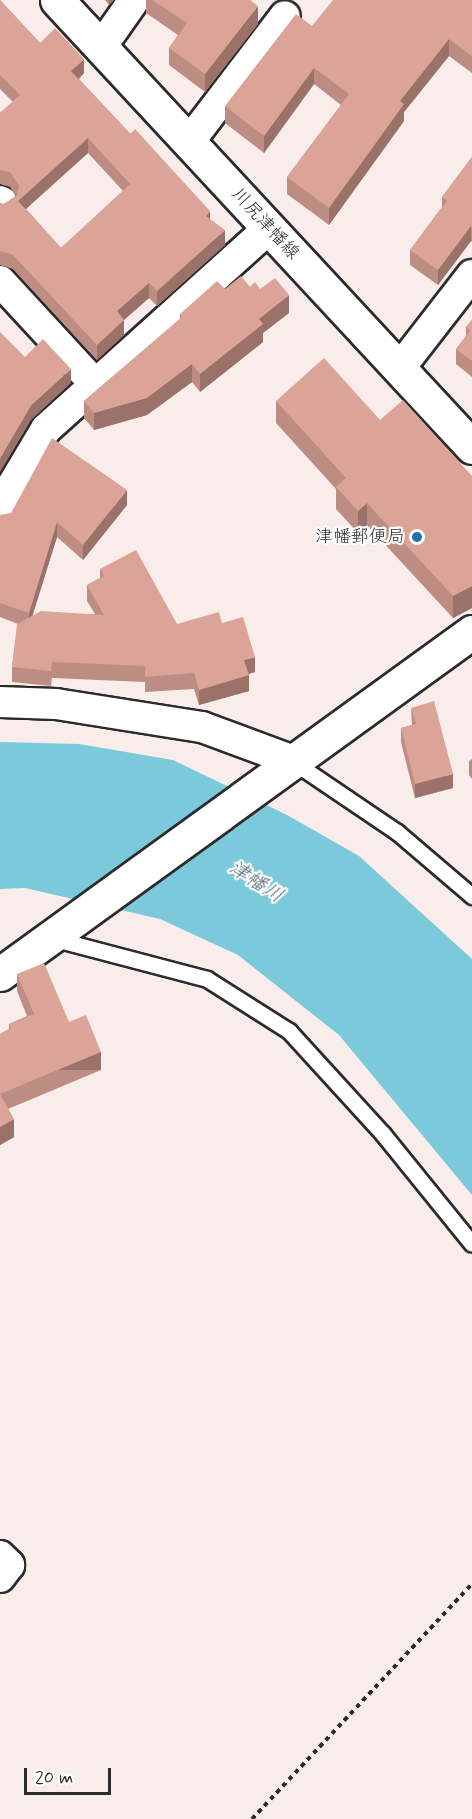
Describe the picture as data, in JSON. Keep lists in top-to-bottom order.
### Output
{
  "streets": {
    "main road": ["川尻津幡線"]
  },
  "water": ["津幡川"],
  "places": ["津幡郵便局"],
  "scale_bar": "20 m"
}
